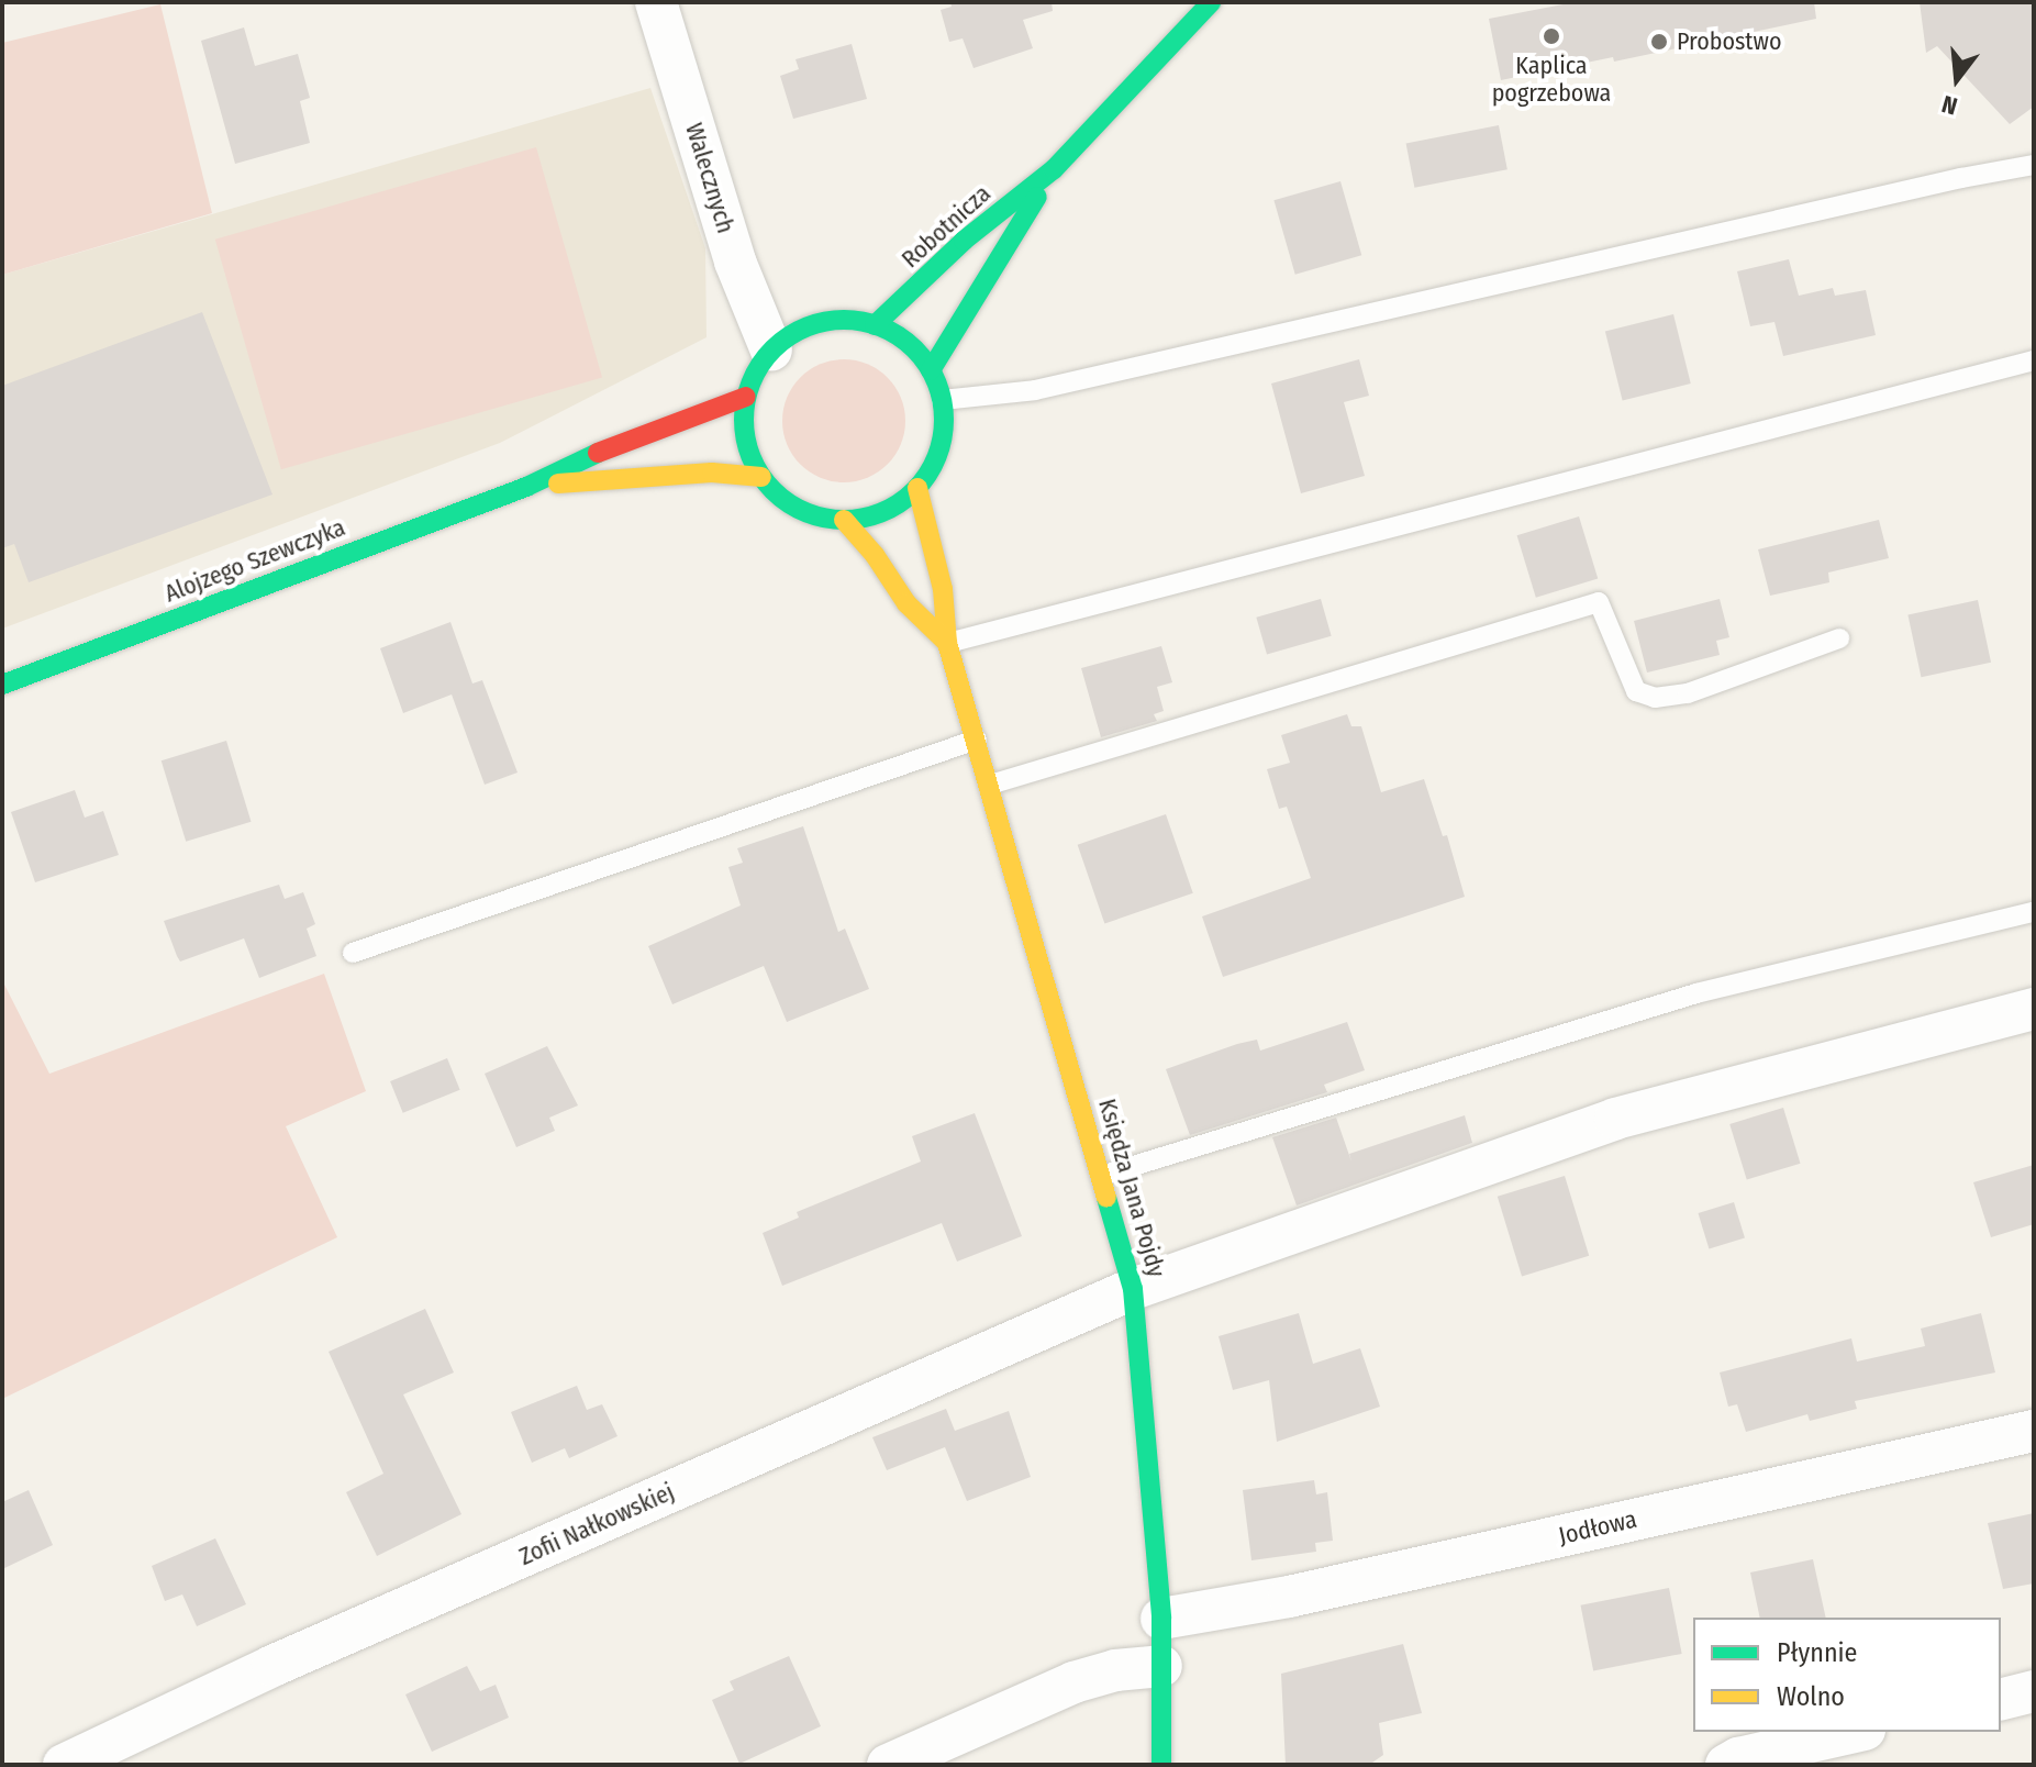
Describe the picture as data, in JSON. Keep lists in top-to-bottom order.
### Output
{
  "streets": {
    "street": [
      "Walecznych",
      "Robotnicza",
      "Alojzego Szewczyka",
      "Księdza Jana Pojdy",
      "Zofii Nałkowskiej",
      "Jodłowa"
    ]
  },
  "crossings": [
    ["Walecznych", "Robotnicza"],
    ["Walecznych", "Alojzego Szewczyka"],
    ["Walecznych", "Księdza Jana Pojdy"],
    ["Robotnicza", "Alojzego Szewczyka"],
    ["Robotnicza", "Księdza Jana Pojdy"],
    ["Alojzego Szewczyka", "Księdza Jana Pojdy"],
    ["Księdza Jana Pojdy", "Zofii Nałkowskiej"],
    ["Księdza Jana Pojdy", "Jodłowa"]
  ],
  "places": ["Kaplica pogrzebowa", "Probostwo"],
  "legend": ["Płynnie", "Wolno"],
  "north": "bottom"
}
